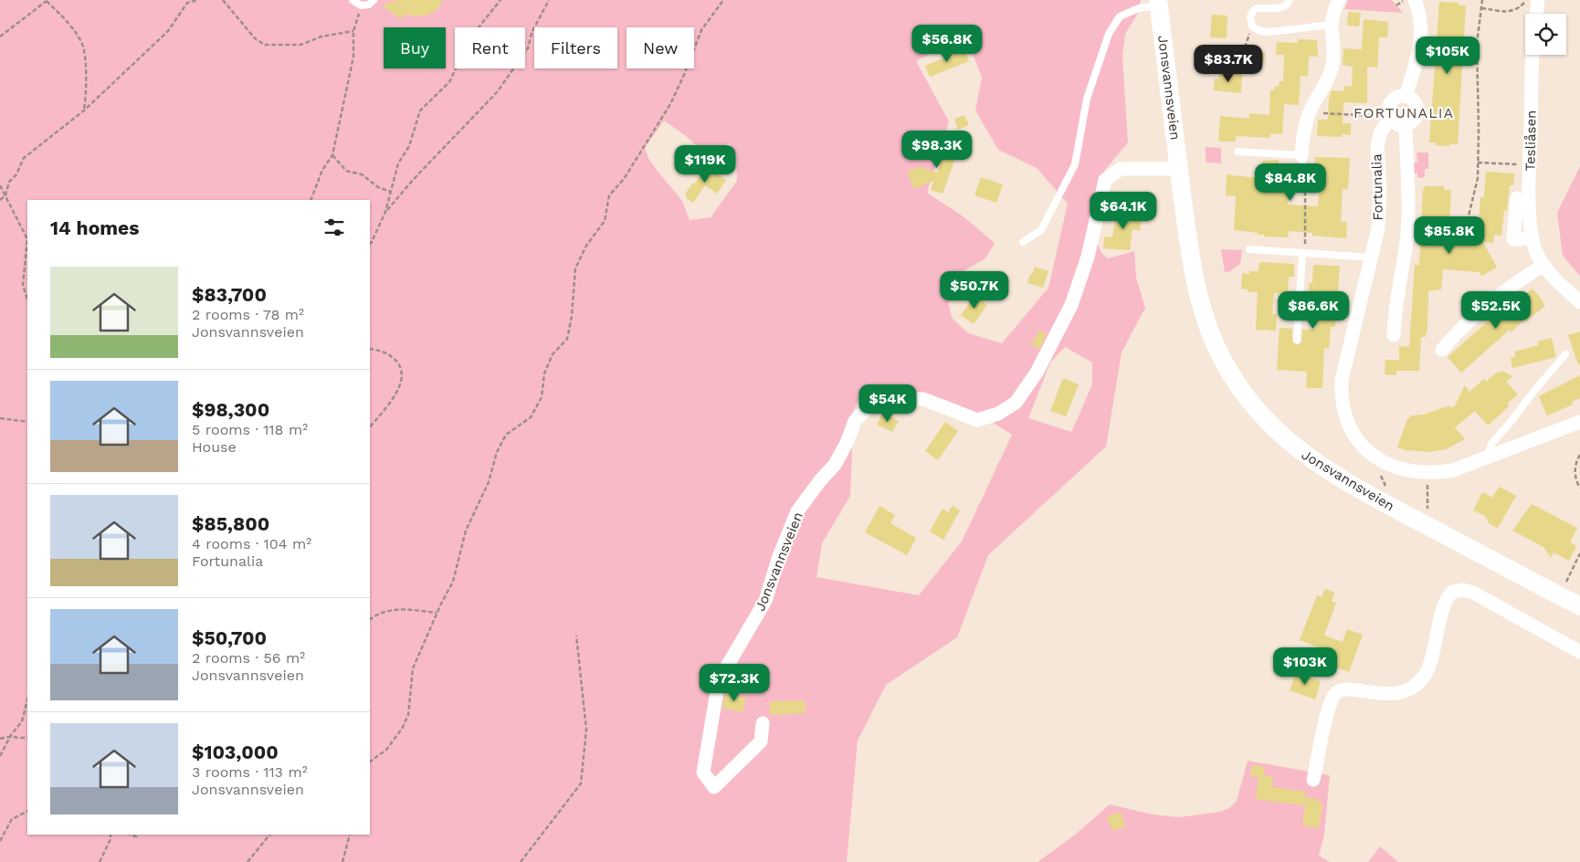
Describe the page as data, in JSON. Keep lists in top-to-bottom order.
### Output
{
  "streets": {
    "main road": ["Jonsvannsveien"],
    "street": ["Tesliåsen", "Fortunalia"]
  },
  "districts": ["FORTUNALIA"],
  "page": {
    "price": [
      "$56.8K",
      "$105K",
      "$83.7K",
      "$98.3K",
      "$119K",
      "$84.8K",
      "$64.1K",
      "$85.8K",
      "$50.7K",
      "$86.6K",
      "$52.5K",
      "$54K",
      "$103K",
      "$72.3K"
    ],
    "chip": [
      "Buy",
      "Rent",
      "Filters",
      "New"
    ],
    "heading": "14 homes",
    "list": [
      {
        "name": "$83,700",
        "note": "2 rooms · 78 m² · Jonsvannsveien"
      },
      {
        "name": "$98,300",
        "note": "5 rooms · 118 m² · House"
      },
      {
        "name": "$85,800",
        "note": "4 rooms · 104 m² · Fortunalia"
      },
      {
        "name": "$50,700",
        "note": "2 rooms · 56 m² · Jonsvannsveien"
      },
      {
        "name": "$103,000",
        "note": "3 rooms · 113 m² · Jonsvannsveien"
      }
    ]
  }
}
